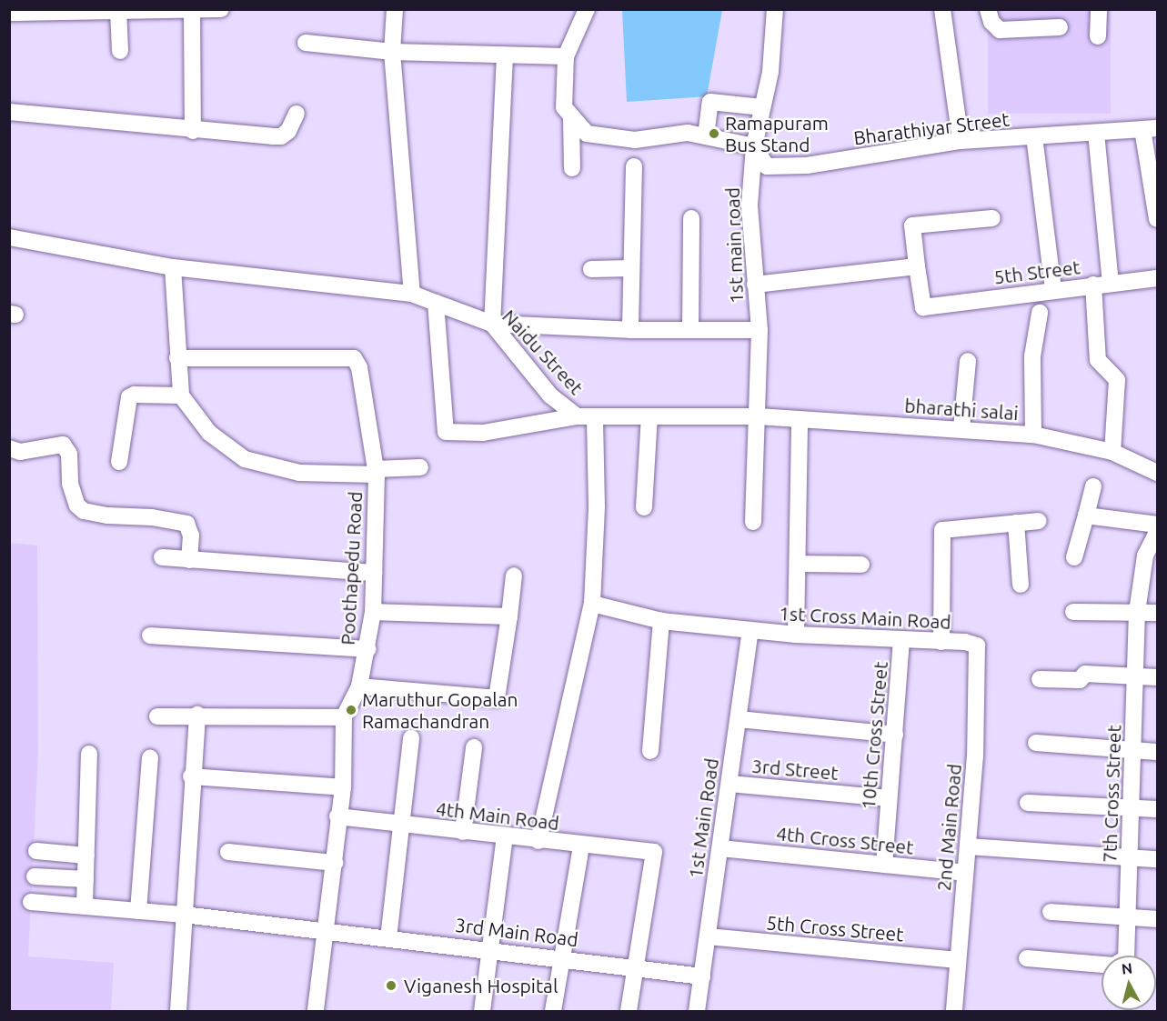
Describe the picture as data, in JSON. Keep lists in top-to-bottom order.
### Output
{
  "streets": {
    "street": [
      "Bharathiyar Street",
      "1st main road",
      "5th Street",
      "Naidu Street",
      "bharathi salai",
      "Poothapedu Road",
      "1st Cross Main Road",
      "10th Cross Street",
      "3rd Street",
      "7th Cross Street",
      "4th Main Road",
      "1st Main Road",
      "2nd Main Road",
      "4th Cross Street",
      "5th Cross Street",
      "3rd Main Road"
    ]
  },
  "crossings": [
    ["Bharathiyar Street", "1st main road"],
    ["1st main road", "Naidu Street"],
    ["1st main road", "bharathi salai"],
    ["Naidu Street", "bharathi salai"],
    ["Poothapedu Road", "4th Main Road"],
    ["Poothapedu Road", "3rd Main Road"],
    ["1st Cross Main Road", "10th Cross Street"],
    ["1st Cross Main Road", "1st Main Road"],
    ["1st Cross Main Road", "2nd Main Road"],
    ["10th Cross Street", "3rd Street"],
    ["10th Cross Street", "4th Cross Street"],
    ["3rd Street", "1st Main Road"],
    ["4th Main Road", "3rd Main Road"],
    ["1st Main Road", "4th Cross Street"],
    ["1st Main Road", "5th Cross Street"],
    ["1st Main Road", "3rd Main Road"],
    ["2nd Main Road", "4th Cross Street"],
    ["2nd Main Road", "5th Cross Street"]
  ],
  "places": ["Ramapuram Bus Stand", "Maruthur Gopalan Ramachandran", "Viganesh Hospital"],
  "north": "top"
}
